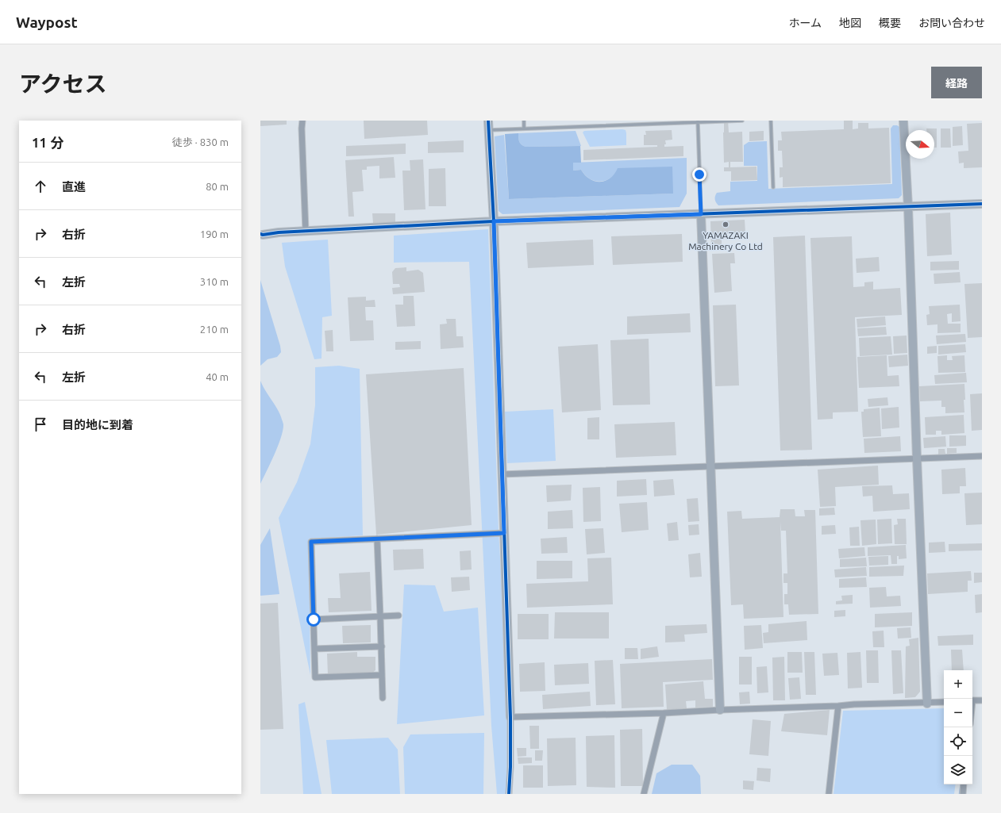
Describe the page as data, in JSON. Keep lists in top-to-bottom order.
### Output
{
  "places": ["YAMAZAKI Machinery Co Ltd"],
  "north": "right",
  "page": {
    "header": "Waypost",
    "nav": [
      "ホーム",
      "地図",
      "概要",
      "お問い合わせ"
    ],
    "title": "アクセス",
    "buttons": "経路",
    "heading": ["11 分", "徒歩 · 830 m"],
    "list": [
      ["直進", "80 m"],
      ["右折", "190 m"],
      ["左折", "310 m"],
      ["右折", "210 m"],
      ["左折", "40 m"],
      "目的地に到着"
    ],
    "map_buttons": ["+", "−"]
  }
}
